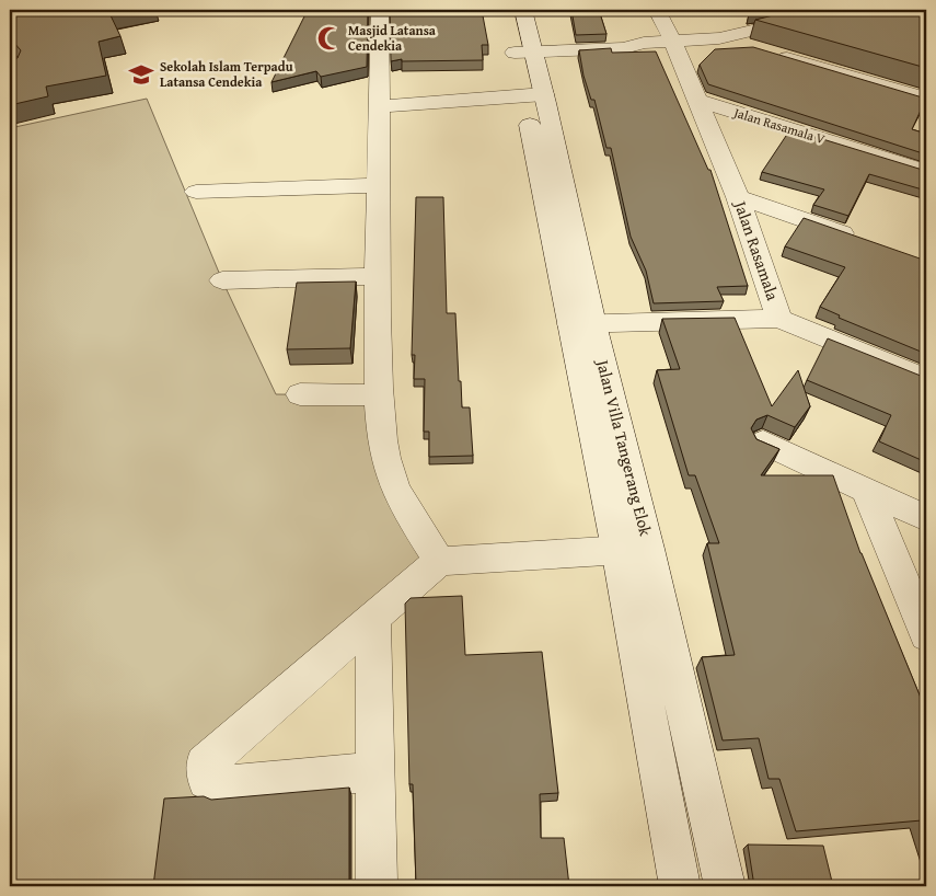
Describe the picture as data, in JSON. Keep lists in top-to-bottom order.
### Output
{
  "streets": {
    "street": ["Jalan Rasamala V", "Jalan Rasamala", "Jalan Villa Tangerang Elok"]
  },
  "crossings": [
    ["Jalan Rasamala V", "Jalan Rasamala"],
    ["Jalan Rasamala", "Jalan Villa Tangerang Elok"]
  ],
  "places": {
    "mosque": ["Masjid Latansa Cendekia"],
    "school or university": ["Sekolah Islam Terpadu Latansa Cendekia"]
  }
}
